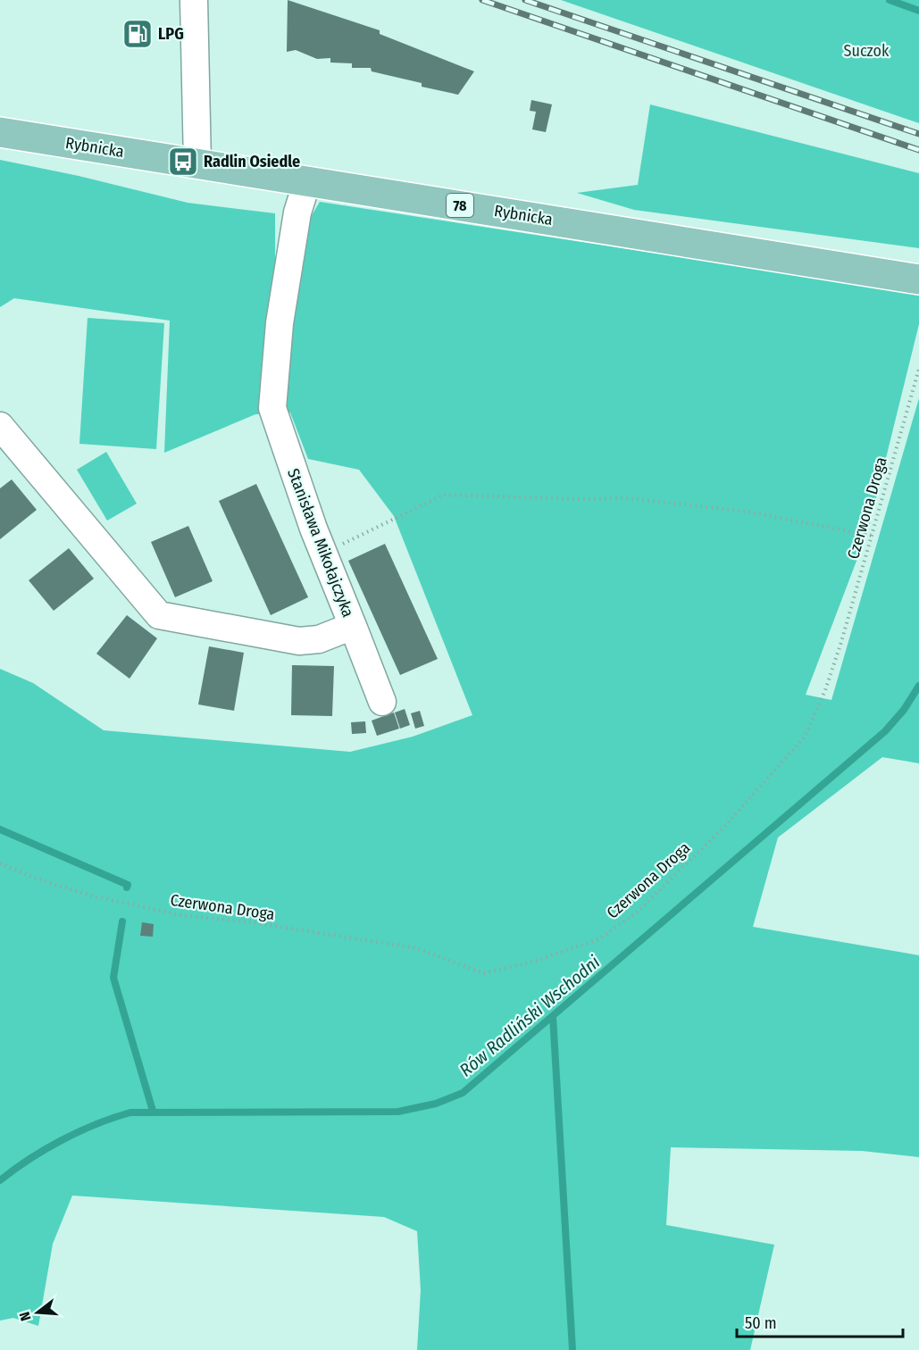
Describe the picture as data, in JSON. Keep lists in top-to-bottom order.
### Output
{
  "streets": {
    "main road": ["Rybnicka", "78"],
    "street": ["Stanisława Mikołajczyka"],
    "path": ["Czerwona Droga"]
  },
  "crossings": [
    ["Rybnicka", "Stanisława Mikołajczyka"]
  ],
  "water": ["Rów Radliński Wschodni"],
  "parks": ["Suczok"],
  "places": {
    "fuel station": ["LPG"],
    "bus stop": ["Radlin Osiedle"]
  },
  "scale_bar": "50 m",
  "north": "left"
}
